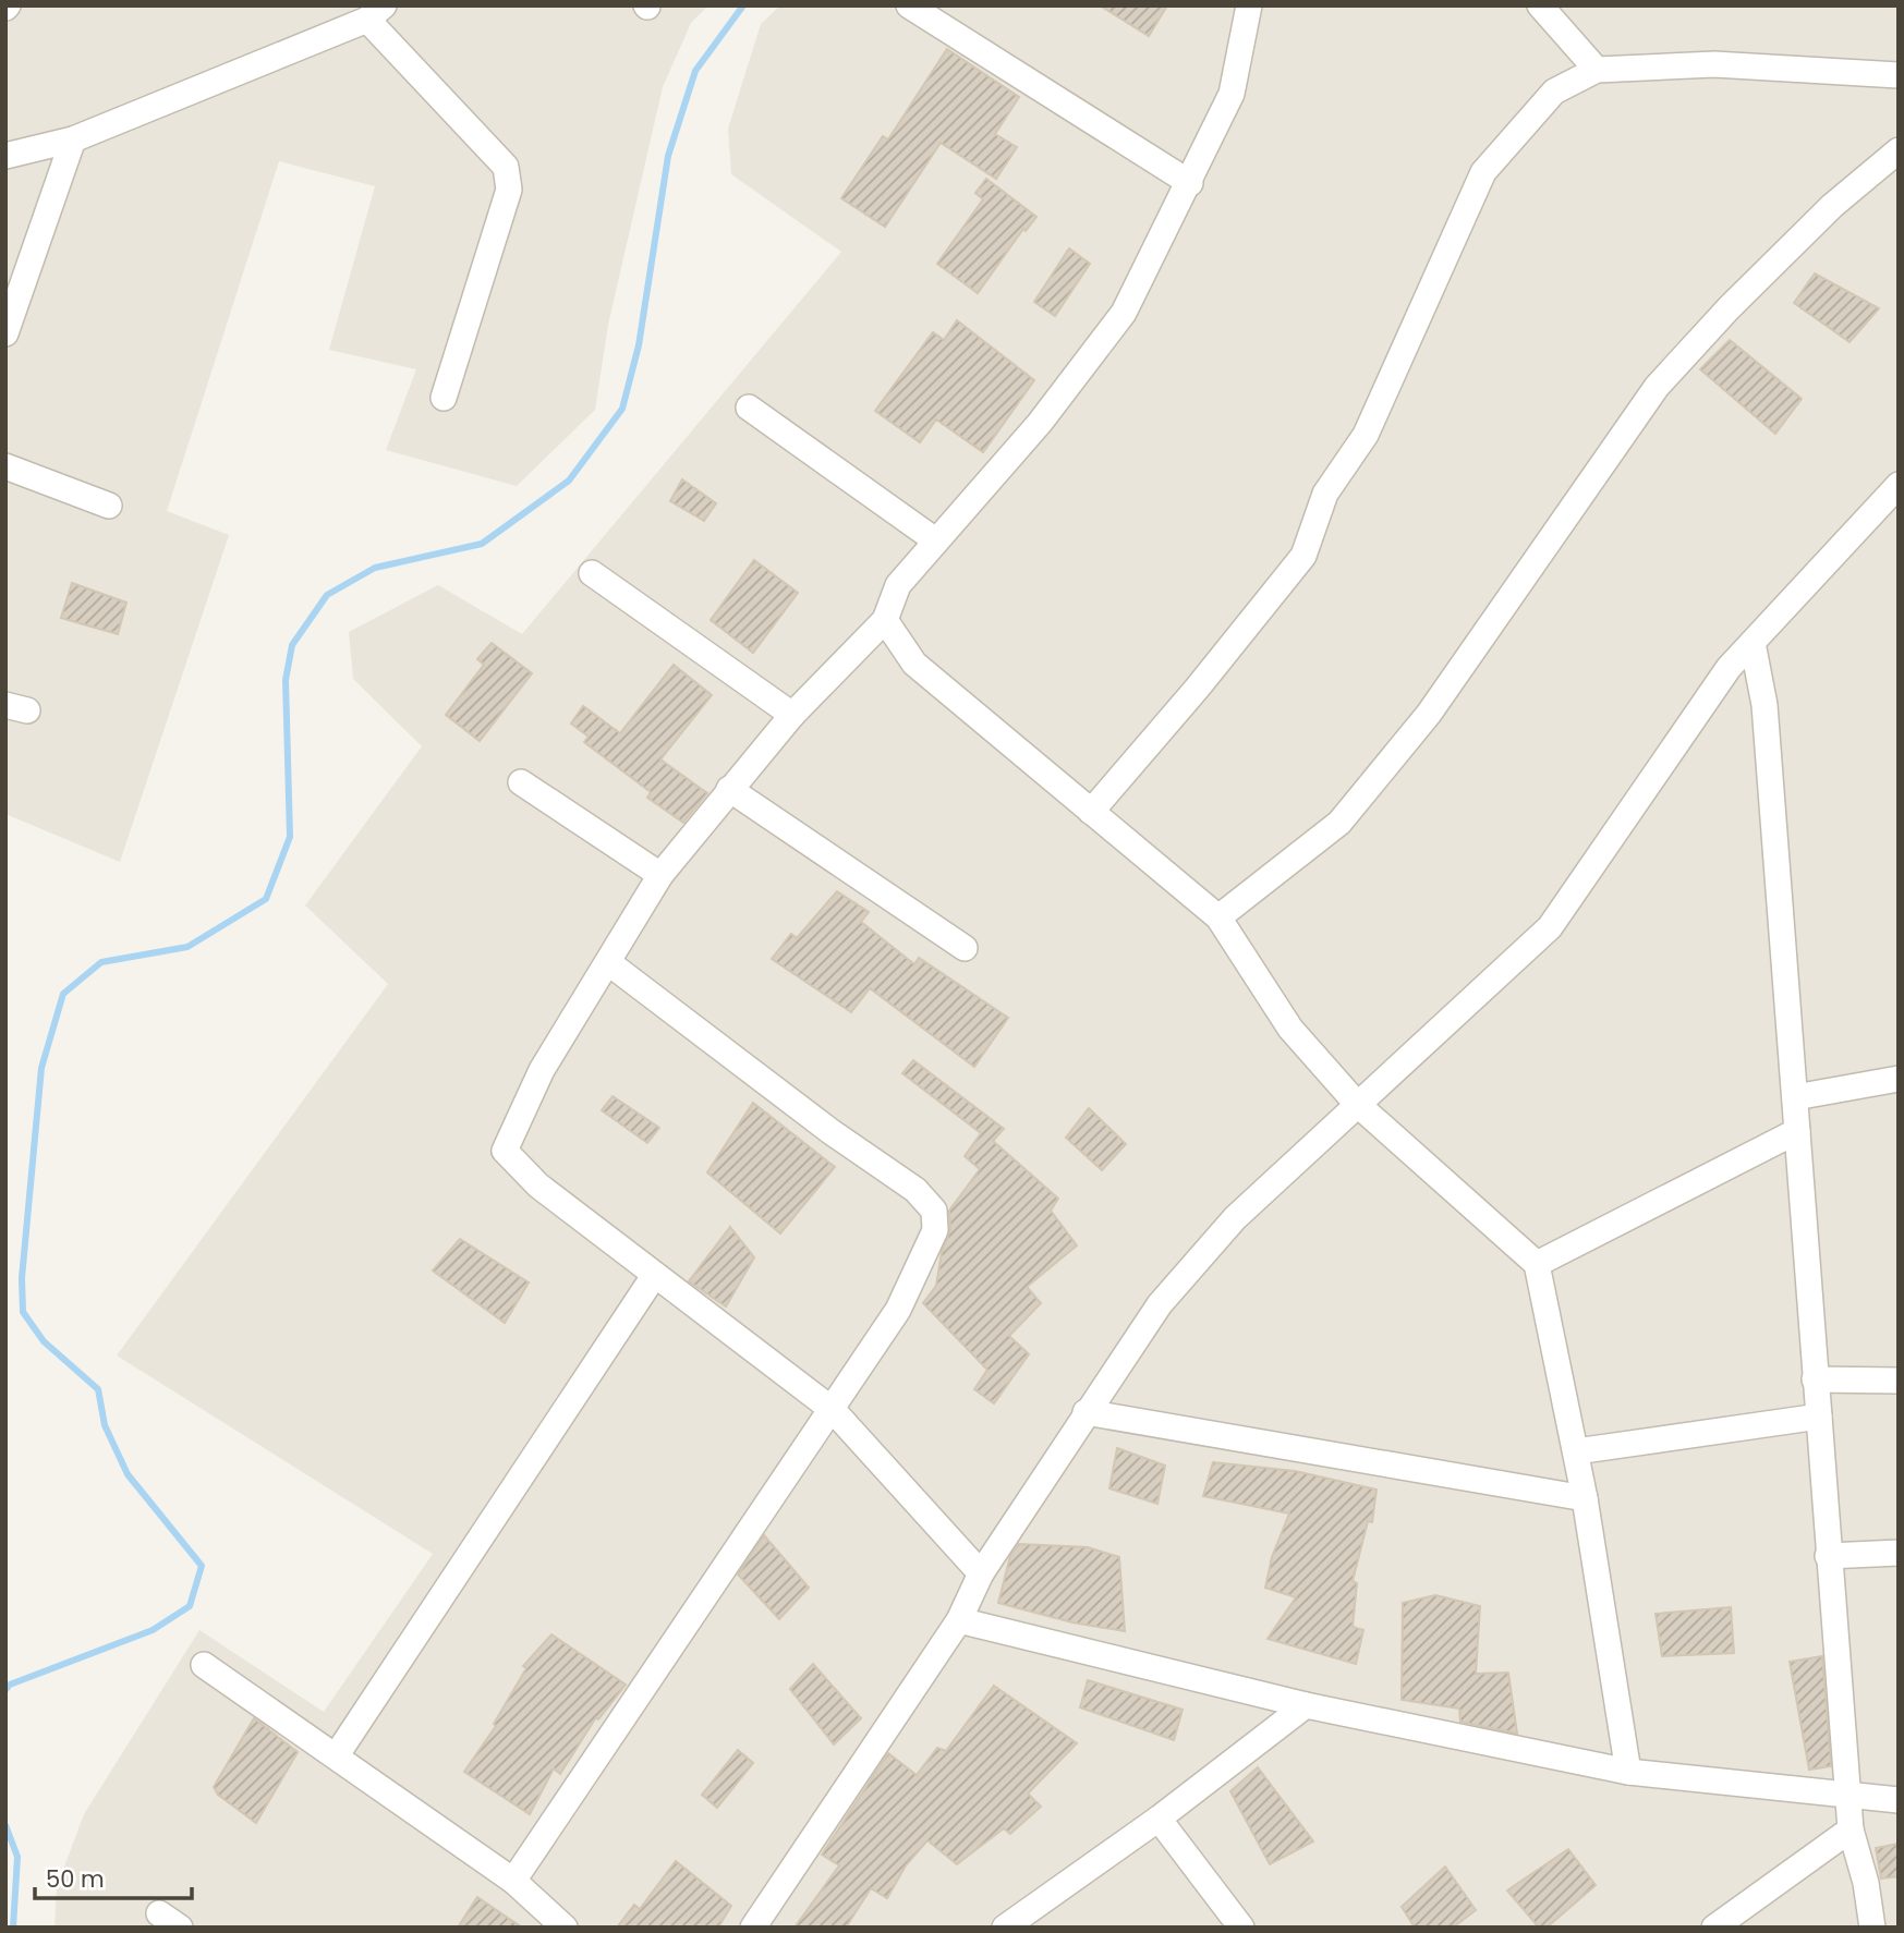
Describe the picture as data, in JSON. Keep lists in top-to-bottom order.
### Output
{
  "scale_bar": "50 m"
}
